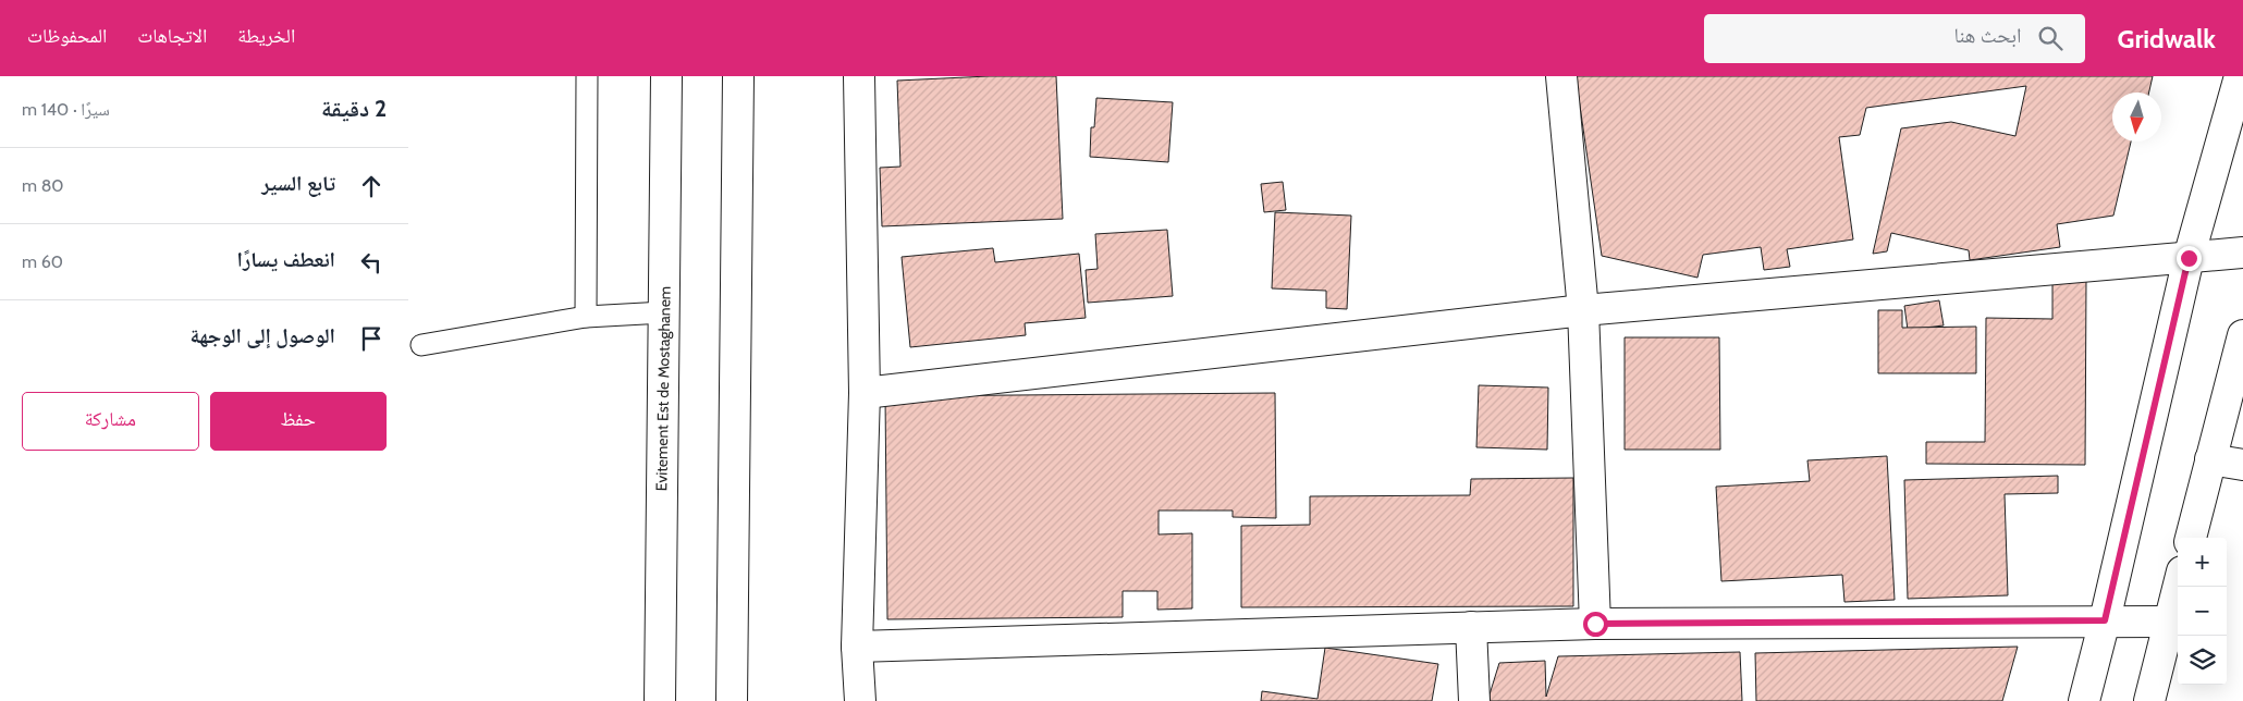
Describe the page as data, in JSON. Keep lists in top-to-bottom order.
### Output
{
  "streets": {
    "main road": ["Evitement Est de Mostaghanem"]
  },
  "north": "bottom",
  "page": {
    "header": "Gridwalk",
    "search": "ابحث هنا",
    "nav": ["الخريطة", "الاتجاهات", "المحفوظات"],
    "heading": ["2 دقيقة", "سيرًا · 140 m"],
    "list": [
      ["تابع السير", "80 m"],
      ["انعطف يسارًا", "60 m"],
      "الوصول إلى الوجهة"
    ],
    "buttons": ["حفظ", "مشاركة"],
    "map_buttons": ["+", "−"]
  }
}
